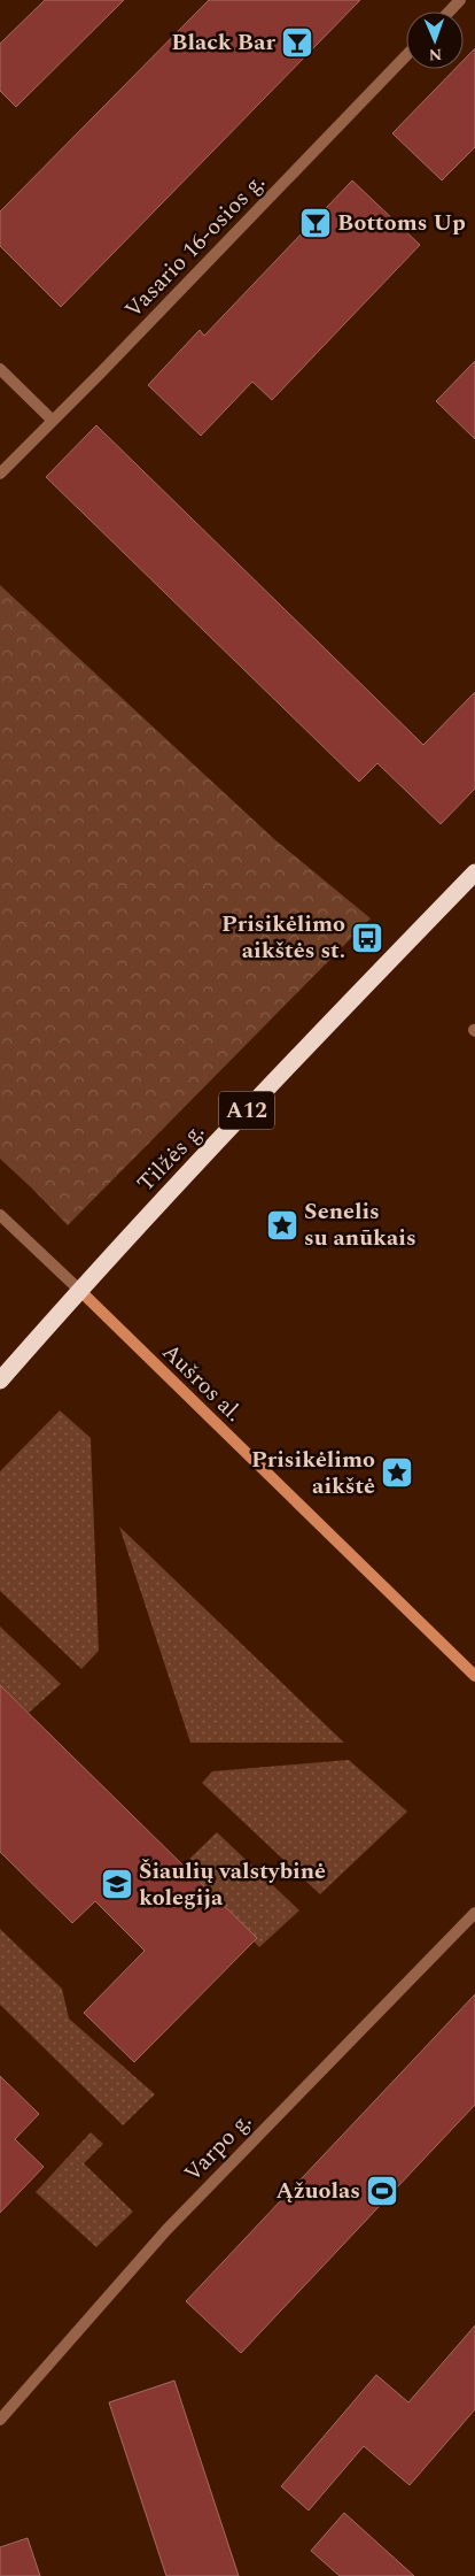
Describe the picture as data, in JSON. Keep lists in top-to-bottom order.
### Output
{
  "streets": {
    "highway": ["A12", "Tilžės g."],
    "main road": ["Aušros al."],
    "street": ["Vasario 16-osios g.", "Varpo g."]
  },
  "crossings": [
    ["Tilžės g.", "Aušros al."]
  ],
  "places": {
    "bar": ["Black Bar", "Bottoms Up"],
    "bus stop": ["Prisikėlimo aikštės st."],
    "place": ["Senelis su anūkais", "Prisikėlimo aikštė"],
    "school or university": ["Šiaulių valstybinė kolegija"],
    "sports": ["Ąžuolas"]
  },
  "north": "bottom"
}
